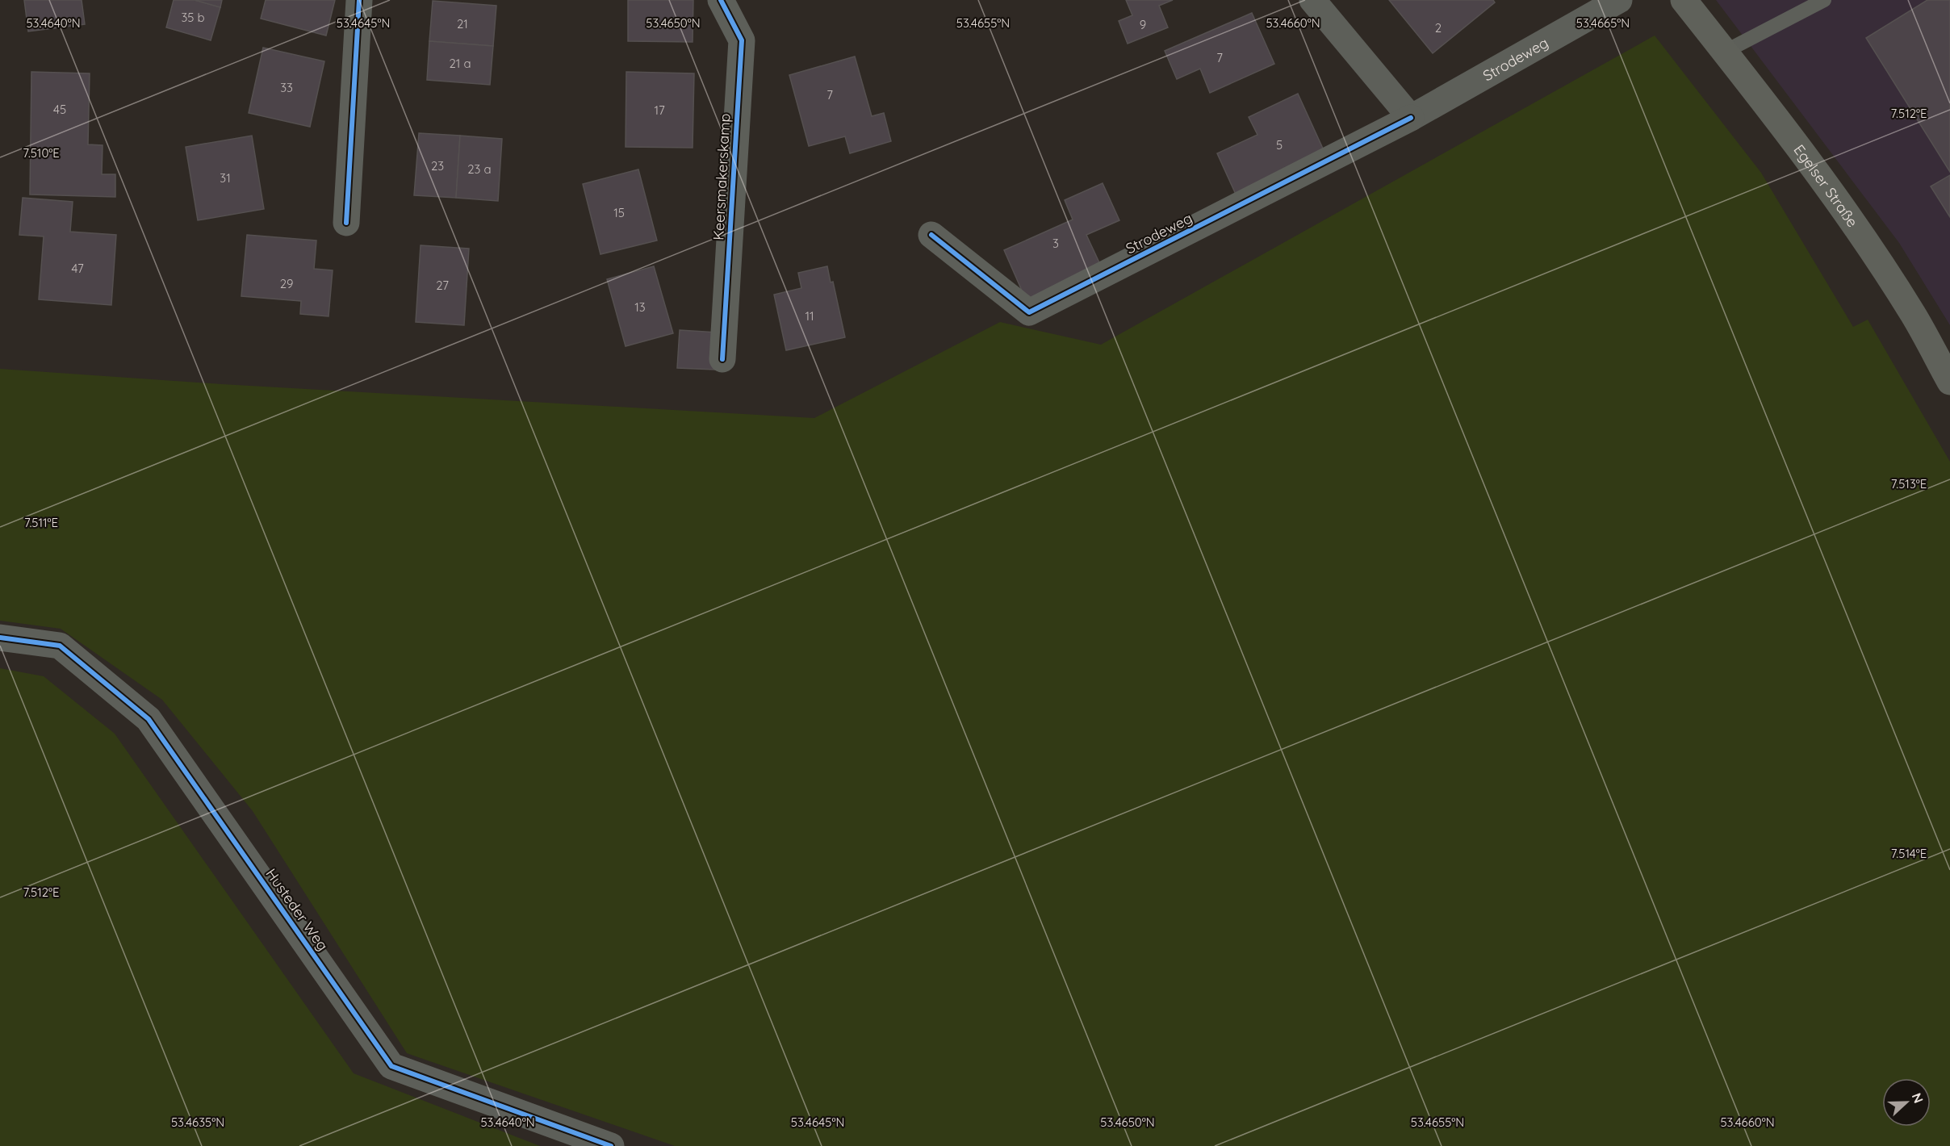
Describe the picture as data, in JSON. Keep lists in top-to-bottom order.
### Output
{
  "streets": {
    "main road": ["Egelser Straße"],
    "street": ["Strodeweg", "Keersmakerskamp", "Husteder Weg"]
  },
  "house_numbers": [
    "35 b",
    "21",
    "9",
    "2",
    "7",
    "21 a",
    "33",
    "7",
    "45",
    "17",
    "5",
    "23",
    "23 a",
    "31",
    "15",
    "3",
    "47",
    "29",
    "27",
    "13",
    "11"
  ],
  "north": "right",
  "coordinates": [
    "53.4660°N",
    "53.4665°N",
    "53.4640°N",
    "53.4645°N",
    "53.4650°N",
    "53.4655°N",
    "7.512°E",
    "7.510°E",
    "7.513°E",
    "7.511°E",
    "7.514°E",
    "53.4635°N"
  ]
}
